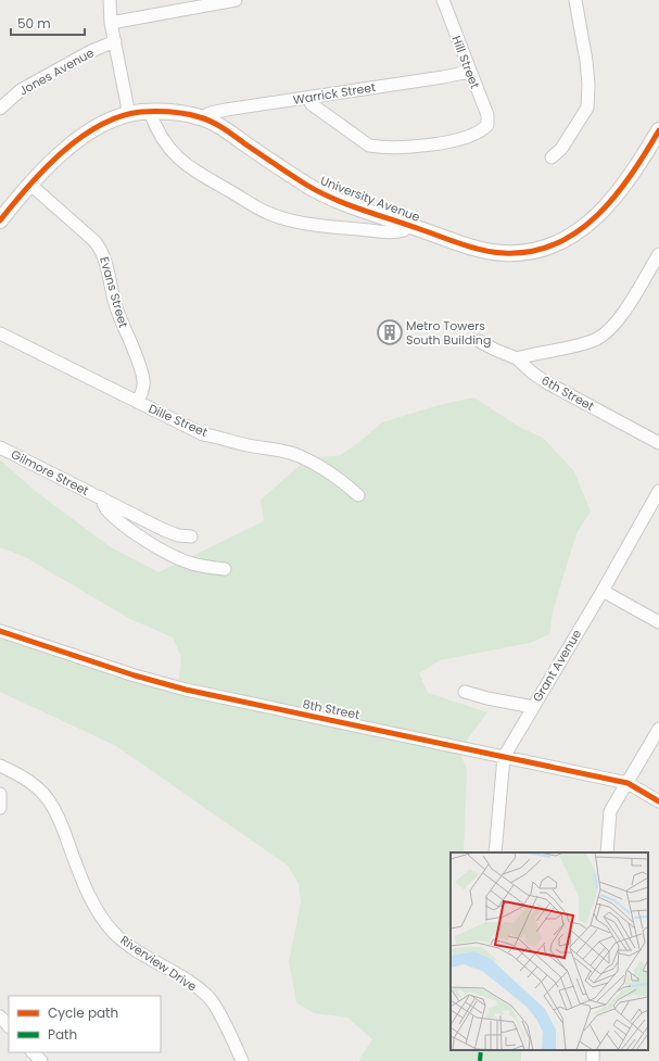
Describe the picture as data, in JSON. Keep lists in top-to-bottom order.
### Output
{
  "streets": {
    "street": [
      "Hill Street",
      "Jones Avenue",
      "Warrick Street",
      "University Avenue",
      "Evans Street",
      "6th Street",
      "Dille Street",
      "Gilmore Street",
      "Grant Avenue",
      "8th Street",
      "Riverview Drive"
    ]
  },
  "crossings": [
    ["Hill Street", "Warrick Street"],
    ["Warrick Street", "University Avenue"],
    ["University Avenue", "Evans Street"],
    ["Evans Street", "Dille Street"],
    ["Grant Avenue", "8th Street"]
  ],
  "places": {
    "building": ["Metro Towers South Building"]
  },
  "legend": ["Cycle path", "Path"],
  "scale_bar": "50 m"
}
